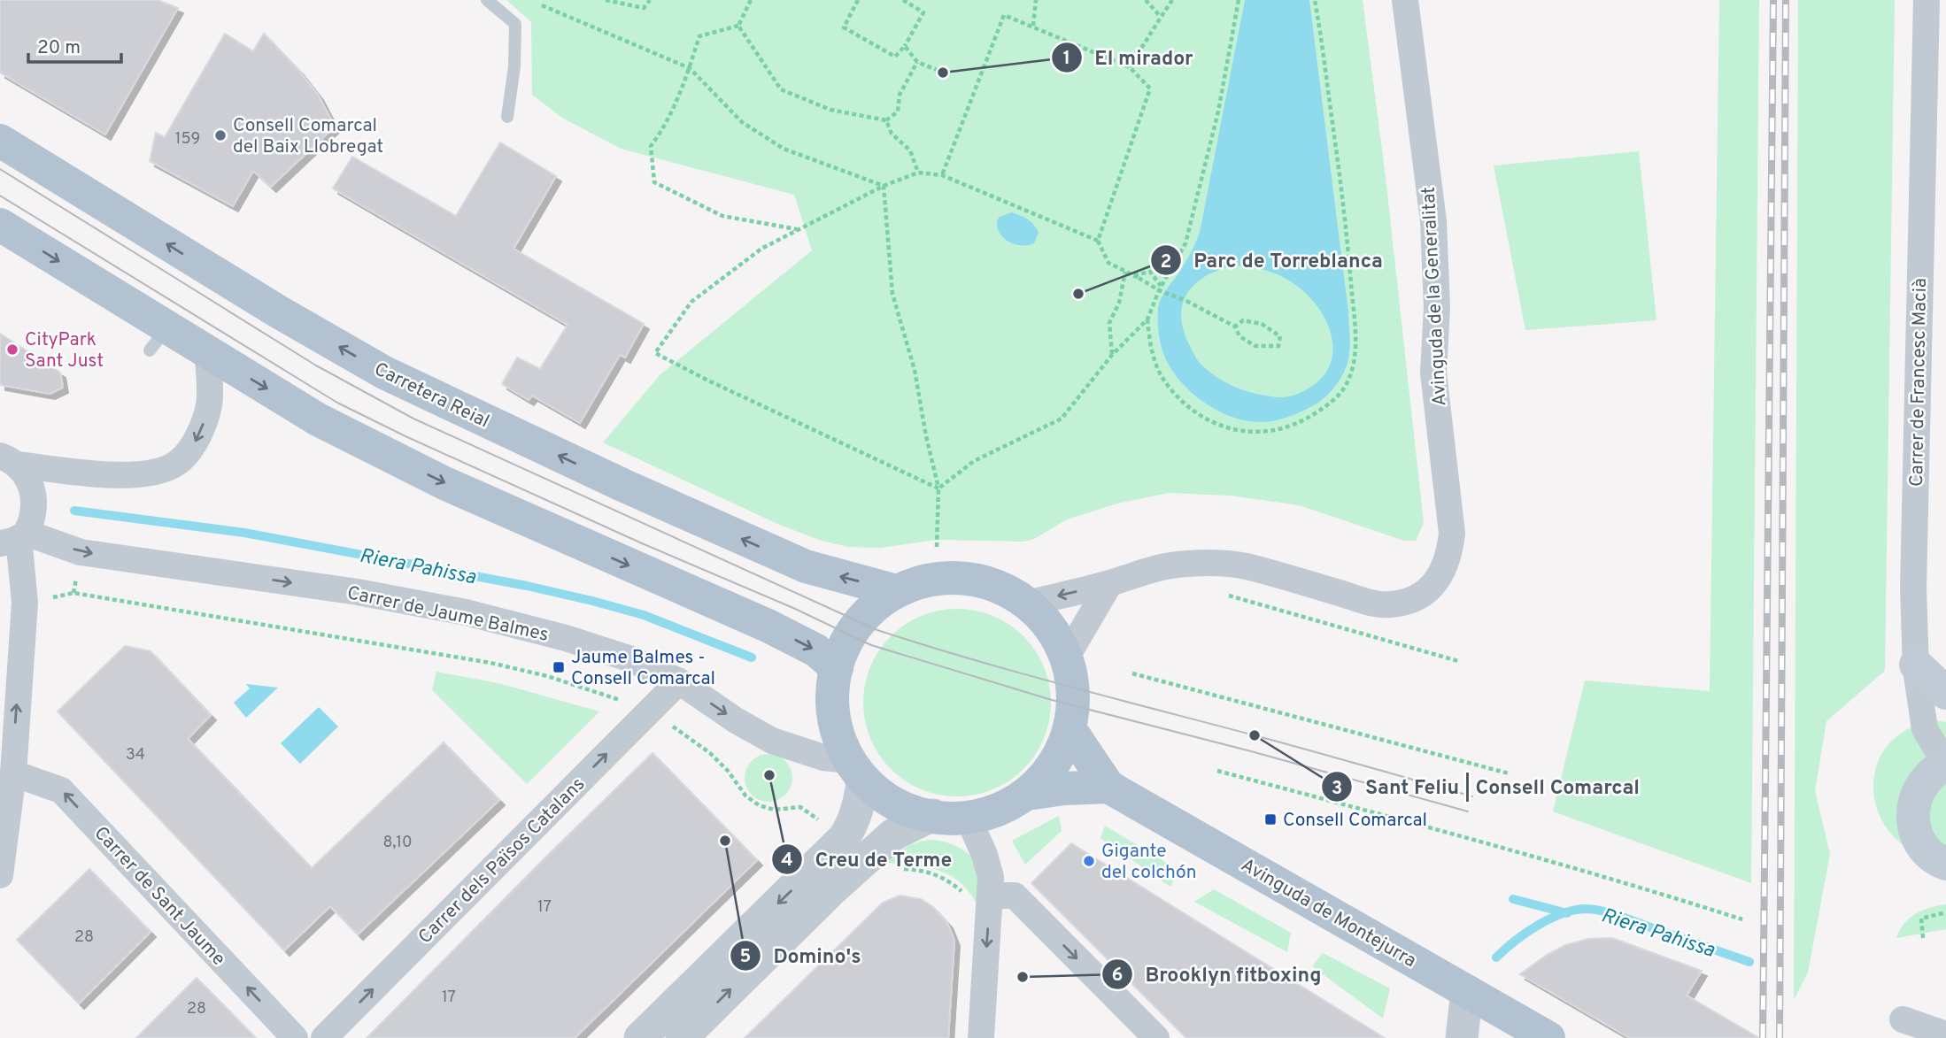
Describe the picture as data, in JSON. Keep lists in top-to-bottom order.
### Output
{
  "streets": {
    "main road": ["Carretera Reial", "Avinguda de Montejurra"],
    "street": [
      "Avinguda de la Generalitat",
      "Carrer de Francesc Macià",
      "Carrer de Jaume Balmes",
      "Carrer dels Països Catalans",
      "Carrer de Sant Jaume"
    ]
  },
  "crossings": [
    ["Carrer de Jaume Balmes", "Carrer dels Països Catalans"]
  ],
  "one_way": ["Carrer de Jaume Balmes", "Carrer de Sant Jaume"],
  "water": ["Riera Pahissa"],
  "places": {
    "other": [
      "El mirador",
      "Consell Comarcal del Baix Llobregat",
      "Parc de Torreblanca",
      "CityPark Sant Just",
      "Sant Feliu | Consell Comarcal",
      "Creu de Terme",
      "Domino's",
      "Gigante del colchón",
      "Brooklyn fitboxing"
    ],
    "transit": ["Jaume Balmes - Consell Comarcal", "Consell Comarcal"]
  },
  "house_numbers": [
    "159",
    "34",
    "8,10",
    "17",
    "28",
    "17",
    "28"
  ],
  "scale_bar": "20 m"
}
